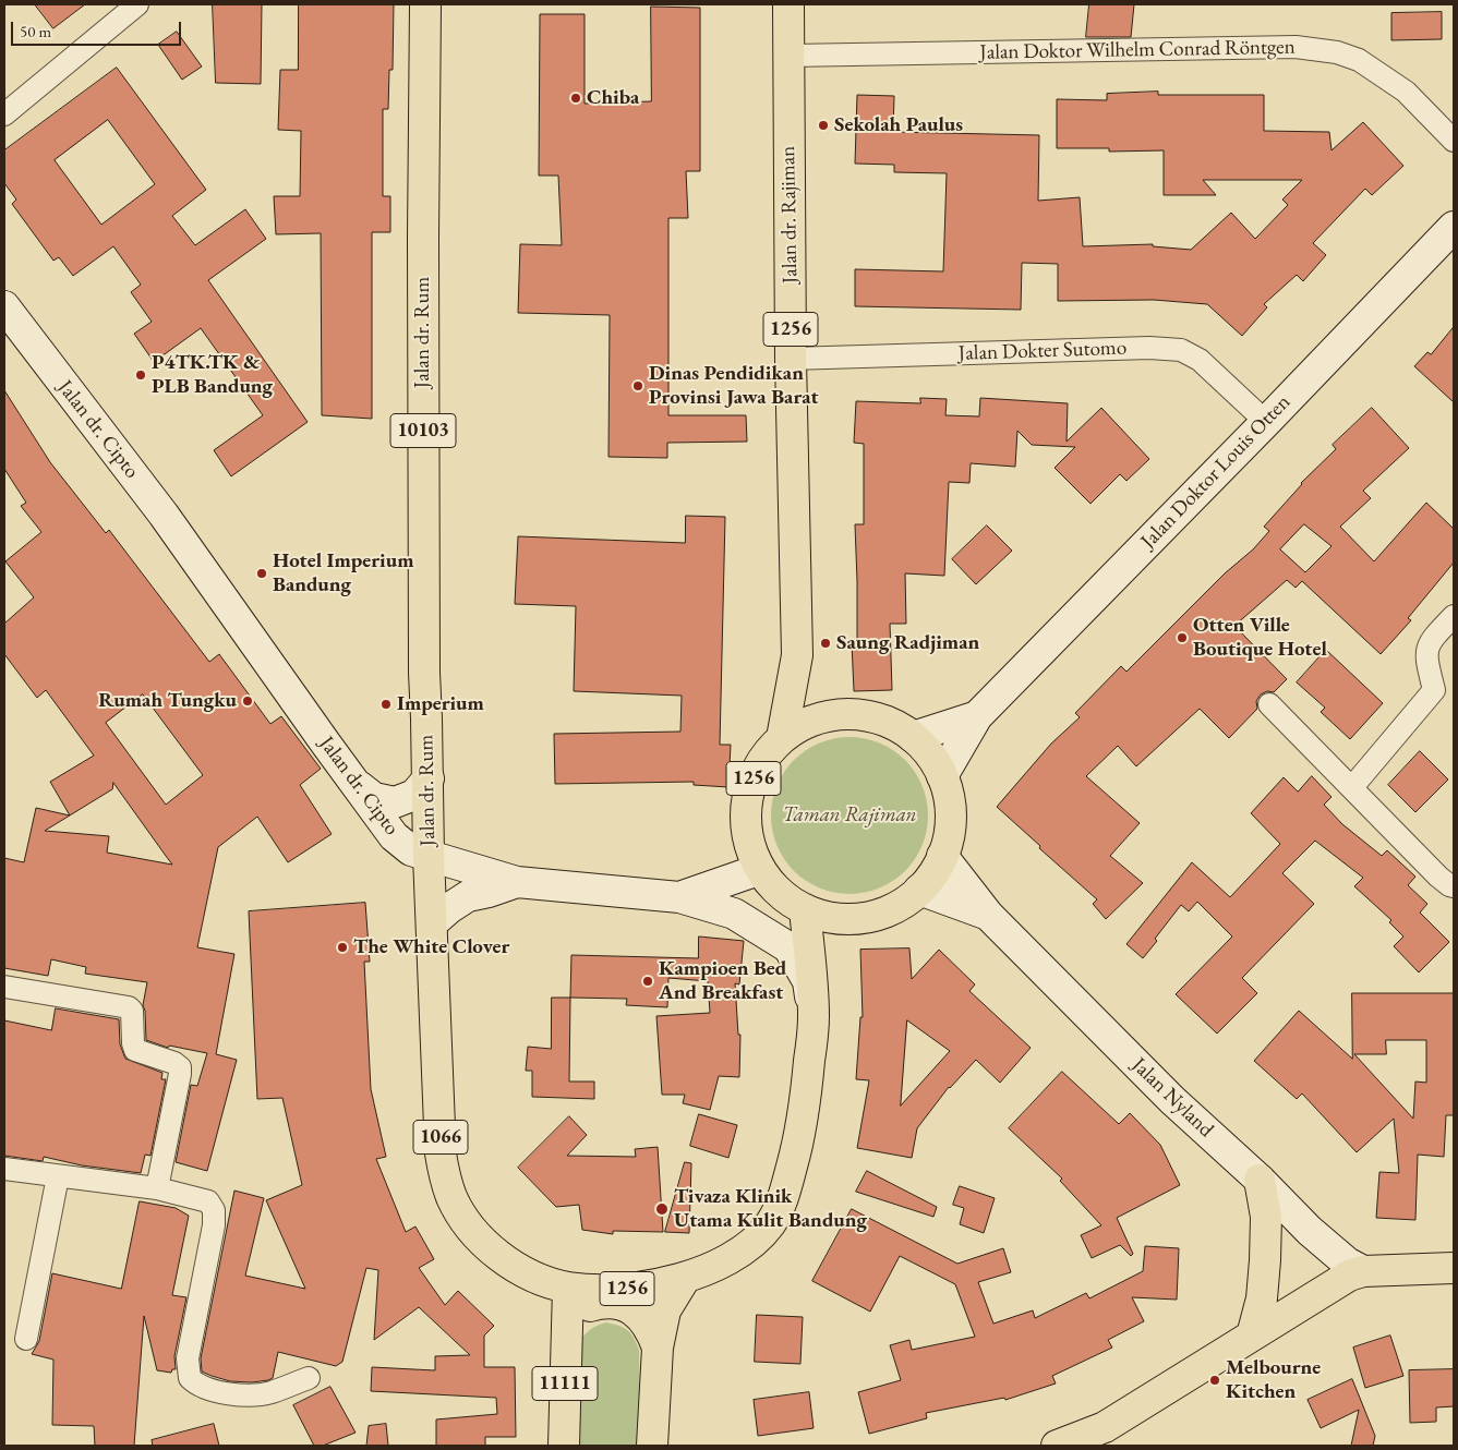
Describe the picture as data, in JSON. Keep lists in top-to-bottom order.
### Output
{
  "streets": {
    "main road": [
      "Jalan dr. Rajiman",
      "1256",
      "Jalan dr. Rum",
      "Jalan dr. Cipto",
      "10103",
      "Jalan Doktor Louis Otten",
      "Jalan Nyland",
      "1066",
      "11111"
    ],
    "street": ["Jalan Doktor Wilhelm Conrad Röntgen", "Jalan Dokter Sutomo"]
  },
  "crossings": [
    ["Jalan Doktor Wilhelm Conrad Röntgen", "Jalan dr. Rajiman"],
    ["Jalan dr. Rajiman", "1256"],
    ["Jalan dr. Rajiman", "Jalan Dokter Sutomo"],
    ["1256", "Jalan Doktor Louis Otten"],
    ["1256", "Jalan Nyland"],
    ["1256", "1066"],
    ["1256", "11111"],
    ["Jalan dr. Rum", "Jalan dr. Cipto"],
    ["Jalan dr. Rum", "1066"],
    ["Jalan Dokter Sutomo", "Jalan Doktor Louis Otten"],
    ["Jalan dr. Cipto", "1066"],
    ["1066", "11111"]
  ],
  "parks": ["Taman Rajiman"],
  "places": [
    "Chiba",
    "Sekolah Paulus",
    "P4TK.TK & PLB Bandung",
    "Dinas Pendidikan Provinsi Jawa Barat",
    "Hotel Imperium Bandung",
    "Otten Ville Boutique Hotel",
    "Saung Radjiman",
    "Rumah Tungku",
    "Imperium",
    "The White Clover",
    "Kampioen Bed And Breakfast",
    "Tivaza Klinik Utama Kulit Bandung",
    "Melbourne Kitchen"
  ],
  "scale_bar": "50 m"
}
